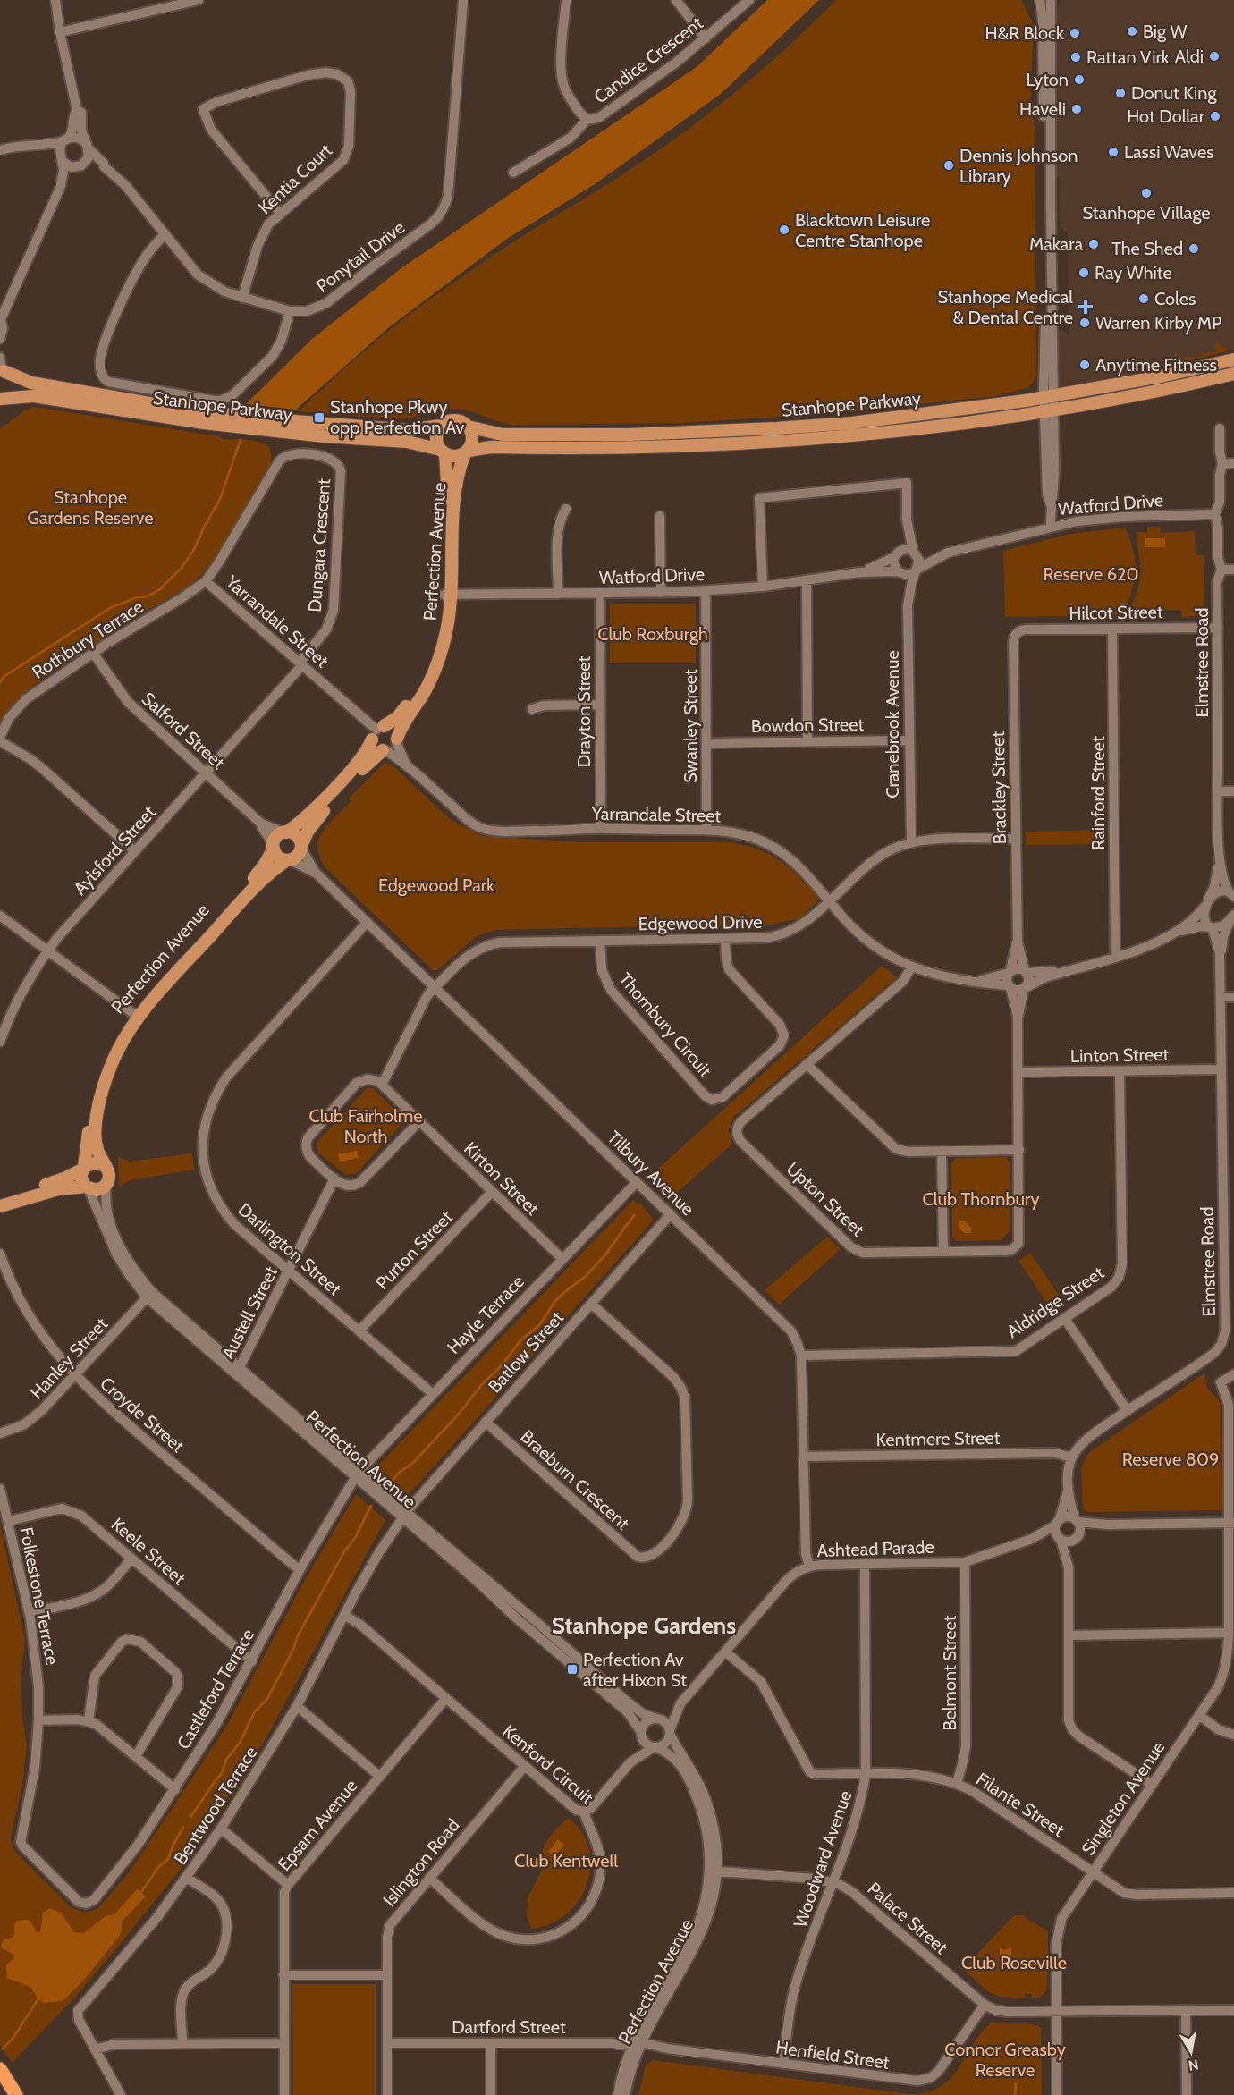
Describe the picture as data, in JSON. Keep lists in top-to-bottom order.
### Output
{
  "streets": {
    "main road": ["Stanhope Parkway", "Perfection Avenue"],
    "street": [
      "Candice Crescent",
      "Kentia Court",
      "Ponytail Drive",
      "Watford Drive",
      "Dungara Crescent",
      "Hilcot Street",
      "Yarrandale Street",
      "Rothbury Terrace",
      "Elmstree Road",
      "Drayton Street",
      "Cranebrook Avenue",
      "Bowdon Street",
      "Swanley Street",
      "Salford Street",
      "Brackley Street",
      "Rainford Street",
      "Aylsford Street",
      "Edgewood Drive",
      "Thornbury Circuit",
      "Linton Street",
      "Tilbury Avenue",
      "Kirton Street",
      "Upton Street",
      "Darlington Street",
      "Purton Street",
      "Aldridge Street",
      "Austell Street",
      "Hayle Terrace",
      "Batlow Street",
      "Hanley Street",
      "Croyde Street",
      "Kentmere Street",
      "Braeburn Crescent",
      "Ashtead Parade",
      "Keele Street",
      "Folkestone Terrace",
      "Belmont Street",
      "Castleford Terrace",
      "Kenford Circuit",
      "Singleton Avenue",
      "Filante Street",
      "Bentwood Terrace",
      "Epsam Avenue",
      "Woodward Avenue",
      "Islington Road",
      "Palace Street",
      "Dartford Street",
      "Henfield Street"
    ]
  },
  "crossings": [
    ["Kentia Court", "Ponytail Drive"],
    ["Stanhope Parkway", "Perfection Avenue"],
    ["Watford Drive", "Perfection Avenue"],
    ["Watford Drive", "Elmstree Road"],
    ["Watford Drive", "Drayton Street"],
    ["Watford Drive", "Cranebrook Avenue"],
    ["Watford Drive", "Swanley Street"],
    ["Dungara Crescent", "Yarrandale Street"],
    ["Dungara Crescent", "Rothbury Terrace"],
    ["Dungara Crescent", "Aylsford Street"],
    ["Perfection Avenue", "Yarrandale Street"],
    ["Perfection Avenue", "Salford Street"],
    ["Perfection Avenue", "Tilbury Avenue"],
    ["Perfection Avenue", "Austell Street"],
    ["Perfection Avenue", "Hayle Terrace"],
    ["Perfection Avenue", "Batlow Street"],
    ["Perfection Avenue", "Hanley Street"],
    ["Perfection Avenue", "Ashtead Parade"],
    ["Perfection Avenue", "Castleford Terrace"],
    ["Perfection Avenue", "Bentwood Terrace"],
    ["Perfection Avenue", "Palace Street"],
    ["Perfection Avenue", "Dartford Street"],
    ["Perfection Avenue", "Henfield Street"],
    ["Hilcot Street", "Elmstree Road"],
    ["Hilcot Street", "Brackley Street"],
    ["Hilcot Street", "Rainford Street"],
    ["Yarrandale Street", "Rothbury Terrace"],
    ["Yarrandale Street", "Drayton Street"],
    ["Yarrandale Street", "Swanley Street"],
    ["Yarrandale Street", "Brackley Street"],
    ["Yarrandale Street", "Aylsford Street"],
    ["Yarrandale Street", "Edgewood Drive"],
    ["Yarrandale Street", "Upton Street"],
    ["Rothbury Terrace", "Salford Street"],
    ["Elmstree Road", "Linton Street"],
    ["Elmstree Road", "Kentmere Street"],
    ["Cranebrook Avenue", "Bowdon Street"],
    ["Cranebrook Avenue", "Edgewood Drive"],
    ["Bowdon Street", "Swanley Street"],
    ["Salford Street", "Aylsford Street"],
    ["Salford Street", "Tilbury Avenue"],
    ["Brackley Street", "Edgewood Drive"],
    ["Brackley Street", "Upton Street"],
    ["Edgewood Drive", "Thornbury Circuit"],
    ["Edgewood Drive", "Tilbury Avenue"],
    ["Edgewood Drive", "Kirton Street"],
    ["Linton Street", "Upton Street"],
    ["Linton Street", "Aldridge Street"],
    ["Tilbury Avenue", "Darlington Street"],
    ["Tilbury Avenue", "Aldridge Street"],
    ["Tilbury Avenue", "Hayle Terrace"],
    ["Tilbury Avenue", "Batlow Street"],
    ["Tilbury Avenue", "Kentmere Street"],
    ["Tilbury Avenue", "Ashtead Parade"],
    ["Kirton Street", "Purton Street"],
    ["Kirton Street", "Hayle Terrace"],
    ["Darlington Street", "Purton Street"],
    ["Darlington Street", "Austell Street"],
    ["Darlington Street", "Hayle Terrace"],
    ["Hayle Terrace", "Castleford Terrace"],
    ["Batlow Street", "Braeburn Crescent"],
    ["Batlow Street", "Bentwood Terrace"],
    ["Hanley Street", "Croyde Street"],
    ["Croyde Street", "Castleford Terrace"],
    ["Ashtead Parade", "Belmont Street"],
    ["Ashtead Parade", "Filante Street"],
    ["Ashtead Parade", "Woodward Avenue"],
    ["Keele Street", "Folkestone Terrace"],
    ["Keele Street", "Castleford Terrace"],
    ["Folkestone Terrace", "Castleford Terrace"],
    ["Belmont Street", "Filante Street"],
    ["Kenford Circuit", "Bentwood Terrace"],
    ["Kenford Circuit", "Epsam Avenue"],
    ["Kenford Circuit", "Islington Road"],
    ["Singleton Avenue", "Filante Street"],
    ["Singleton Avenue", "Palace Street"],
    ["Filante Street", "Woodward Avenue"],
    ["Woodward Avenue", "Palace Street"],
    ["Woodward Avenue", "Henfield Street"],
    ["Islington Road", "Dartford Street"],
    ["Palace Street", "Henfield Street"]
  ],
  "districts": ["Stanhope Gardens"],
  "parks": [
    "Stanhope Gardens Reserve",
    "Reserve 620",
    "Club Roxburgh",
    "Edgewood Park",
    "Club Fairholme North",
    "Club Thornbury",
    "Reserve 809",
    "Club Kentwell",
    "Club Roseville",
    "Connor Greasby Reserve"
  ],
  "places": {
    "other": [
      "Big W",
      "H&R Block",
      "Aldi",
      "Rattan Virk",
      "Lyton",
      "Donut King",
      "Haveli",
      "Hot Dollar",
      "Lassi Waves",
      "Dennis Johnson Library",
      "Stanhope Village",
      "Blacktown Leisure Centre Stanhope",
      "Makara",
      "The Shed",
      "Ray White",
      "Coles",
      "Warren Kirby MP",
      "Anytime Fitness"
    ],
    "health": ["Stanhope Medical & Dental Centre"],
    "transit": ["Stanhope Pkwy opp Perfection Av", "Perfection Av after Hixon St"]
  },
  "north": "bottom"
}
